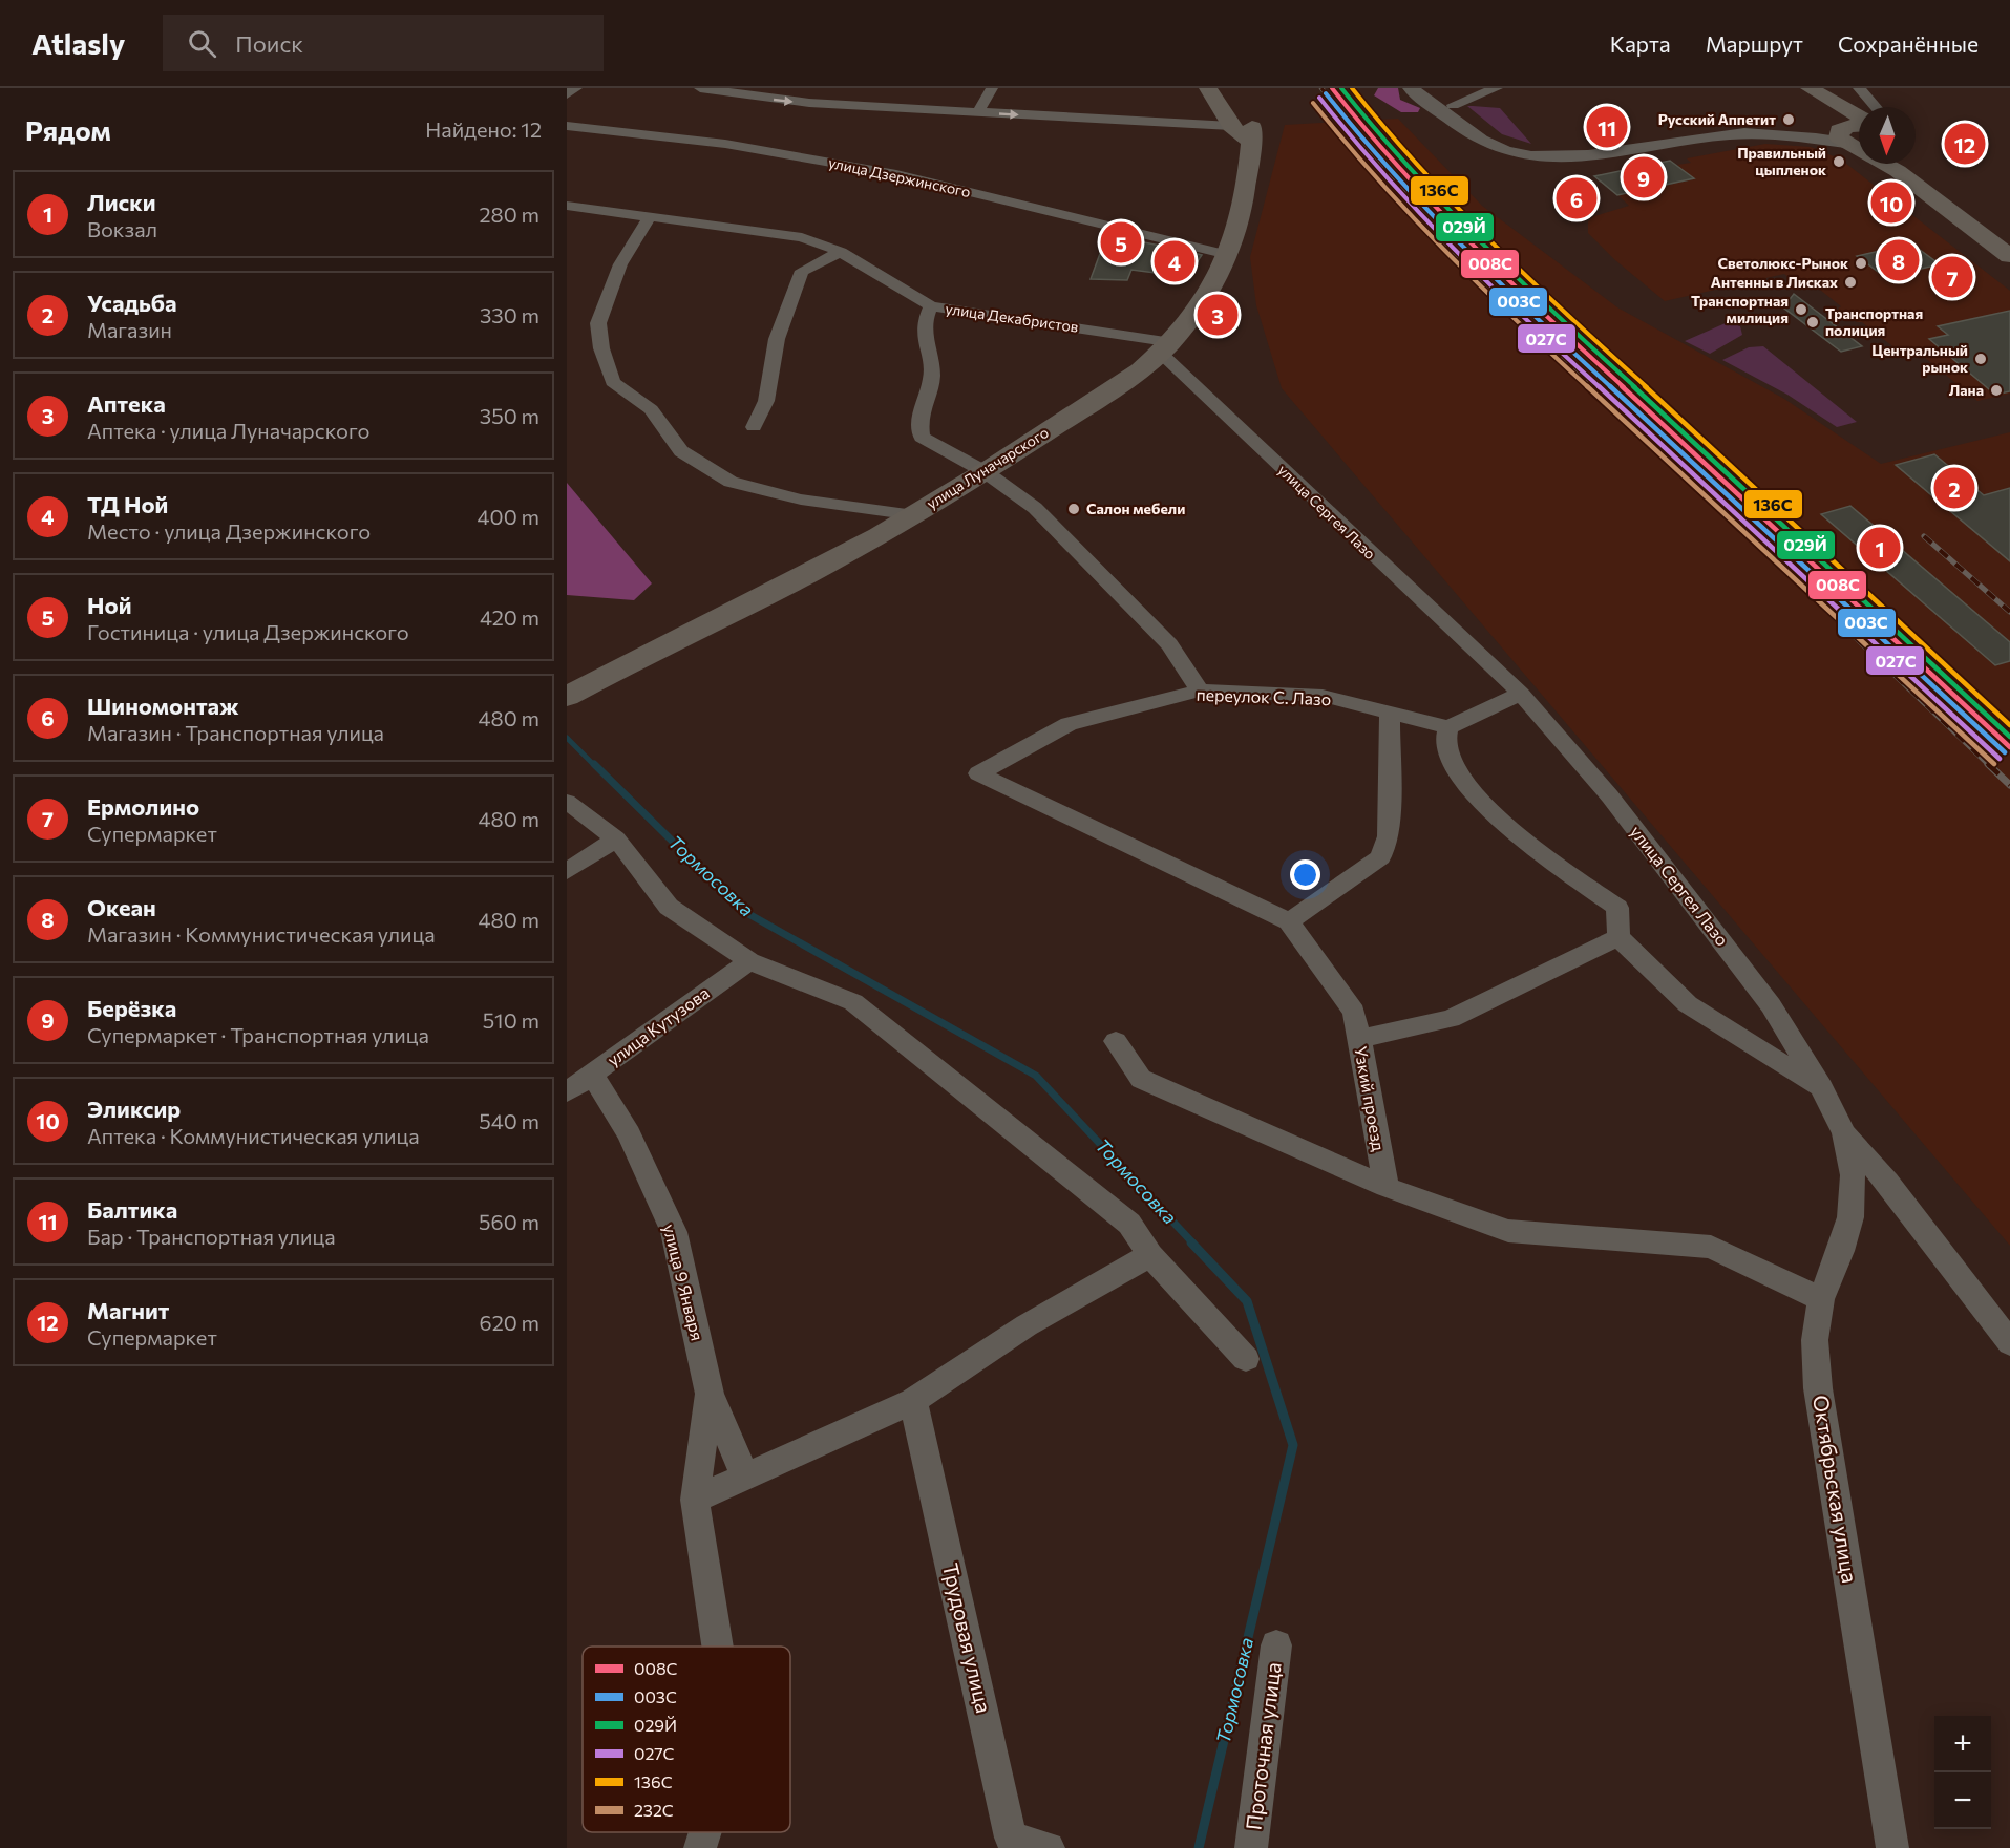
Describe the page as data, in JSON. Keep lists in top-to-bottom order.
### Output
{
  "streets": {
    "main road": ["улица Луначарского"],
    "street": [
      "улица Дзержинского",
      "улица Декабристов",
      "улица Сергея Лазо",
      "переулок С. Лазо",
      "улица Кутузова",
      "Узкий проезд",
      "улица 9 Января",
      "Октябрьская улица",
      "Трудовая улица",
      "Проточная улица"
    ]
  },
  "crossings": [
    ["улица Дзержинского", "улица Луначарского"],
    ["улица Декабристов", "улица Луначарского"],
    ["улица Декабристов", "улица Сергея Лазо"],
    ["улица Луначарского", "улица Сергея Лазо"],
    ["улица Сергея Лазо", "Октябрьская улица"],
    ["переулок С. Лазо", "Узкий проезд"],
    ["улица Кутузова", "улица 9 Января"]
  ],
  "water": ["Тормосовка"],
  "places": [
    "Русский Аппетит",
    "Правильный цыпленок",
    "Светолюкс-Рынок",
    "Антенны в Лисках",
    "Транспортная милиция",
    "Транспортная полиция",
    "Центральный рынок",
    "Лана",
    "Салон мебели"
  ],
  "lines": [
    "transit line 008С",
    "transit line 029Й",
    "transit line 136С",
    "transit line 003С",
    "transit line 027С",
    "transit line 232C"
  ],
  "legend": [
    "008С",
    "003С",
    "029Й",
    "027С",
    "136С",
    "232C"
  ],
  "north": "bottom",
  "page": {
    "header": "Atlasly",
    "search": "Поиск",
    "nav": ["Карта", "Маршрут", "Сохранённые"],
    "heading": ["Рядом", "Найдено: 12"],
    "pins": [
      "11",
      "12",
      "9",
      "6",
      "10",
      "5",
      "8",
      "4",
      "7",
      "3",
      "2",
      "1"
    ],
    "list": [
      {
        "mark": "1",
        "name": "Лиски",
        "note": "Вокзал",
        "value": "280 m"
      },
      {
        "mark": "2",
        "name": "Усадьба",
        "note": "Магазин",
        "value": "330 m"
      },
      {
        "mark": "3",
        "name": "Аптека",
        "note": "Аптека · улица Луначарского",
        "value": "350 m"
      },
      {
        "mark": "4",
        "name": "ТД Ной",
        "note": "Место · улица Дзержинского",
        "value": "400 m"
      },
      {
        "mark": "5",
        "name": "Ной",
        "note": "Гостиница · улица Дзержинского",
        "value": "420 m"
      },
      {
        "mark": "6",
        "name": "Шиномонтаж",
        "note": "Магазин · Транспортная улица",
        "value": "480 m"
      },
      {
        "mark": "7",
        "name": "Ермолино",
        "note": "Супермаркет",
        "value": "480 m"
      },
      {
        "mark": "8",
        "name": "Океан",
        "note": "Магазин · Коммунистическая улица",
        "value": "480 m"
      },
      {
        "mark": "9",
        "name": "Берёзка",
        "note": "Супермаркет · Транспортная улица",
        "value": "510 m"
      },
      {
        "mark": "10",
        "name": "Эликсир",
        "note": "Аптека · Коммунистическая улица",
        "value": "540 m"
      },
      {
        "mark": "11",
        "name": "Балтика",
        "note": "Бар · Транспортная улица",
        "value": "560 m"
      },
      {
        "mark": "12",
        "name": "Магнит",
        "note": "Супермаркет",
        "value": "620 m"
      }
    ],
    "map_buttons": ["+", "−"]
  }
}
